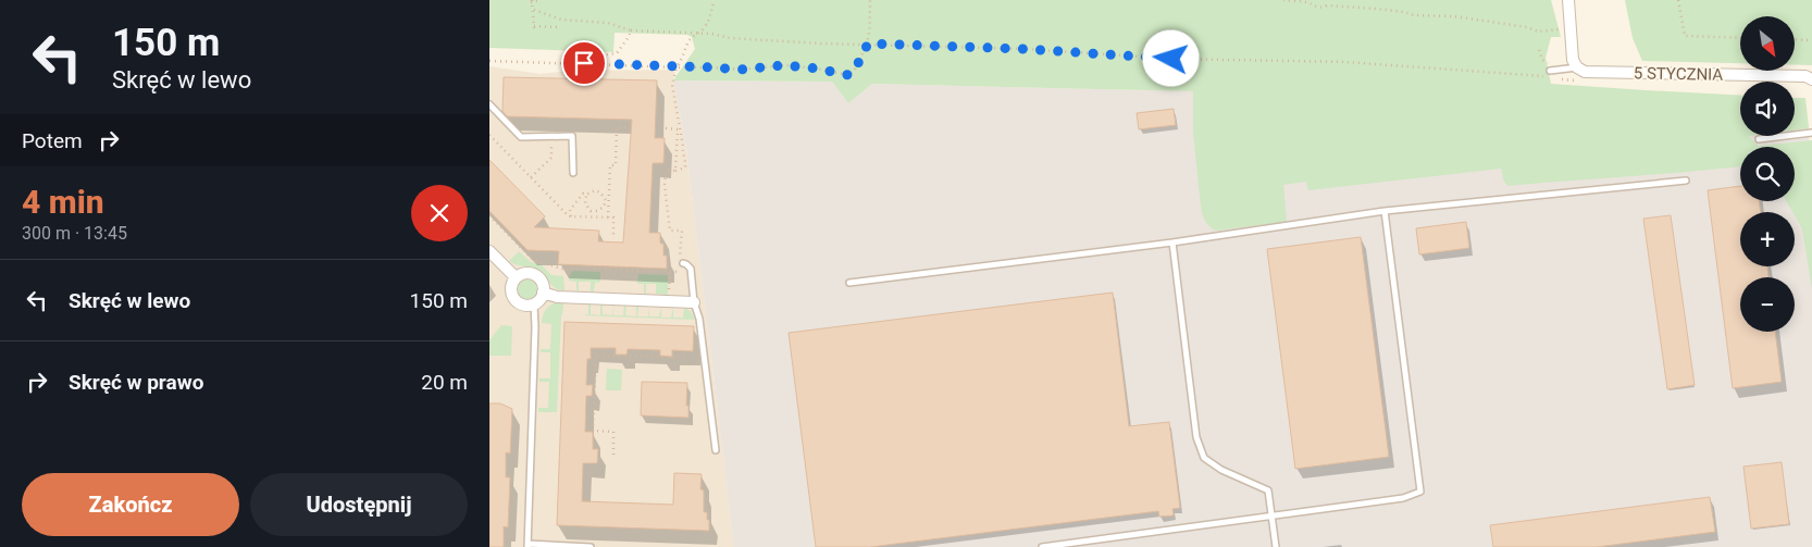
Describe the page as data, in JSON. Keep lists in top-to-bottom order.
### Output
{
  "streets": {
    "street": ["5 STYCZNIA"]
  },
  "north": "bottom right",
  "page": {
    "turn": ["150 m", "Skręć w lewo"],
    "map_buttons": ["+", "−"],
    "then": "Potem",
    "heading": ["4 min", "300 m · 13:45"],
    "list": [
      {
        "name": "Skręć w lewo",
        "value": "150 m"
      },
      {
        "name": "Skręć w prawo",
        "value": "20 m"
      }
    ],
    "buttons": ["Zakończ", "Udostępnij"]
  }
}
